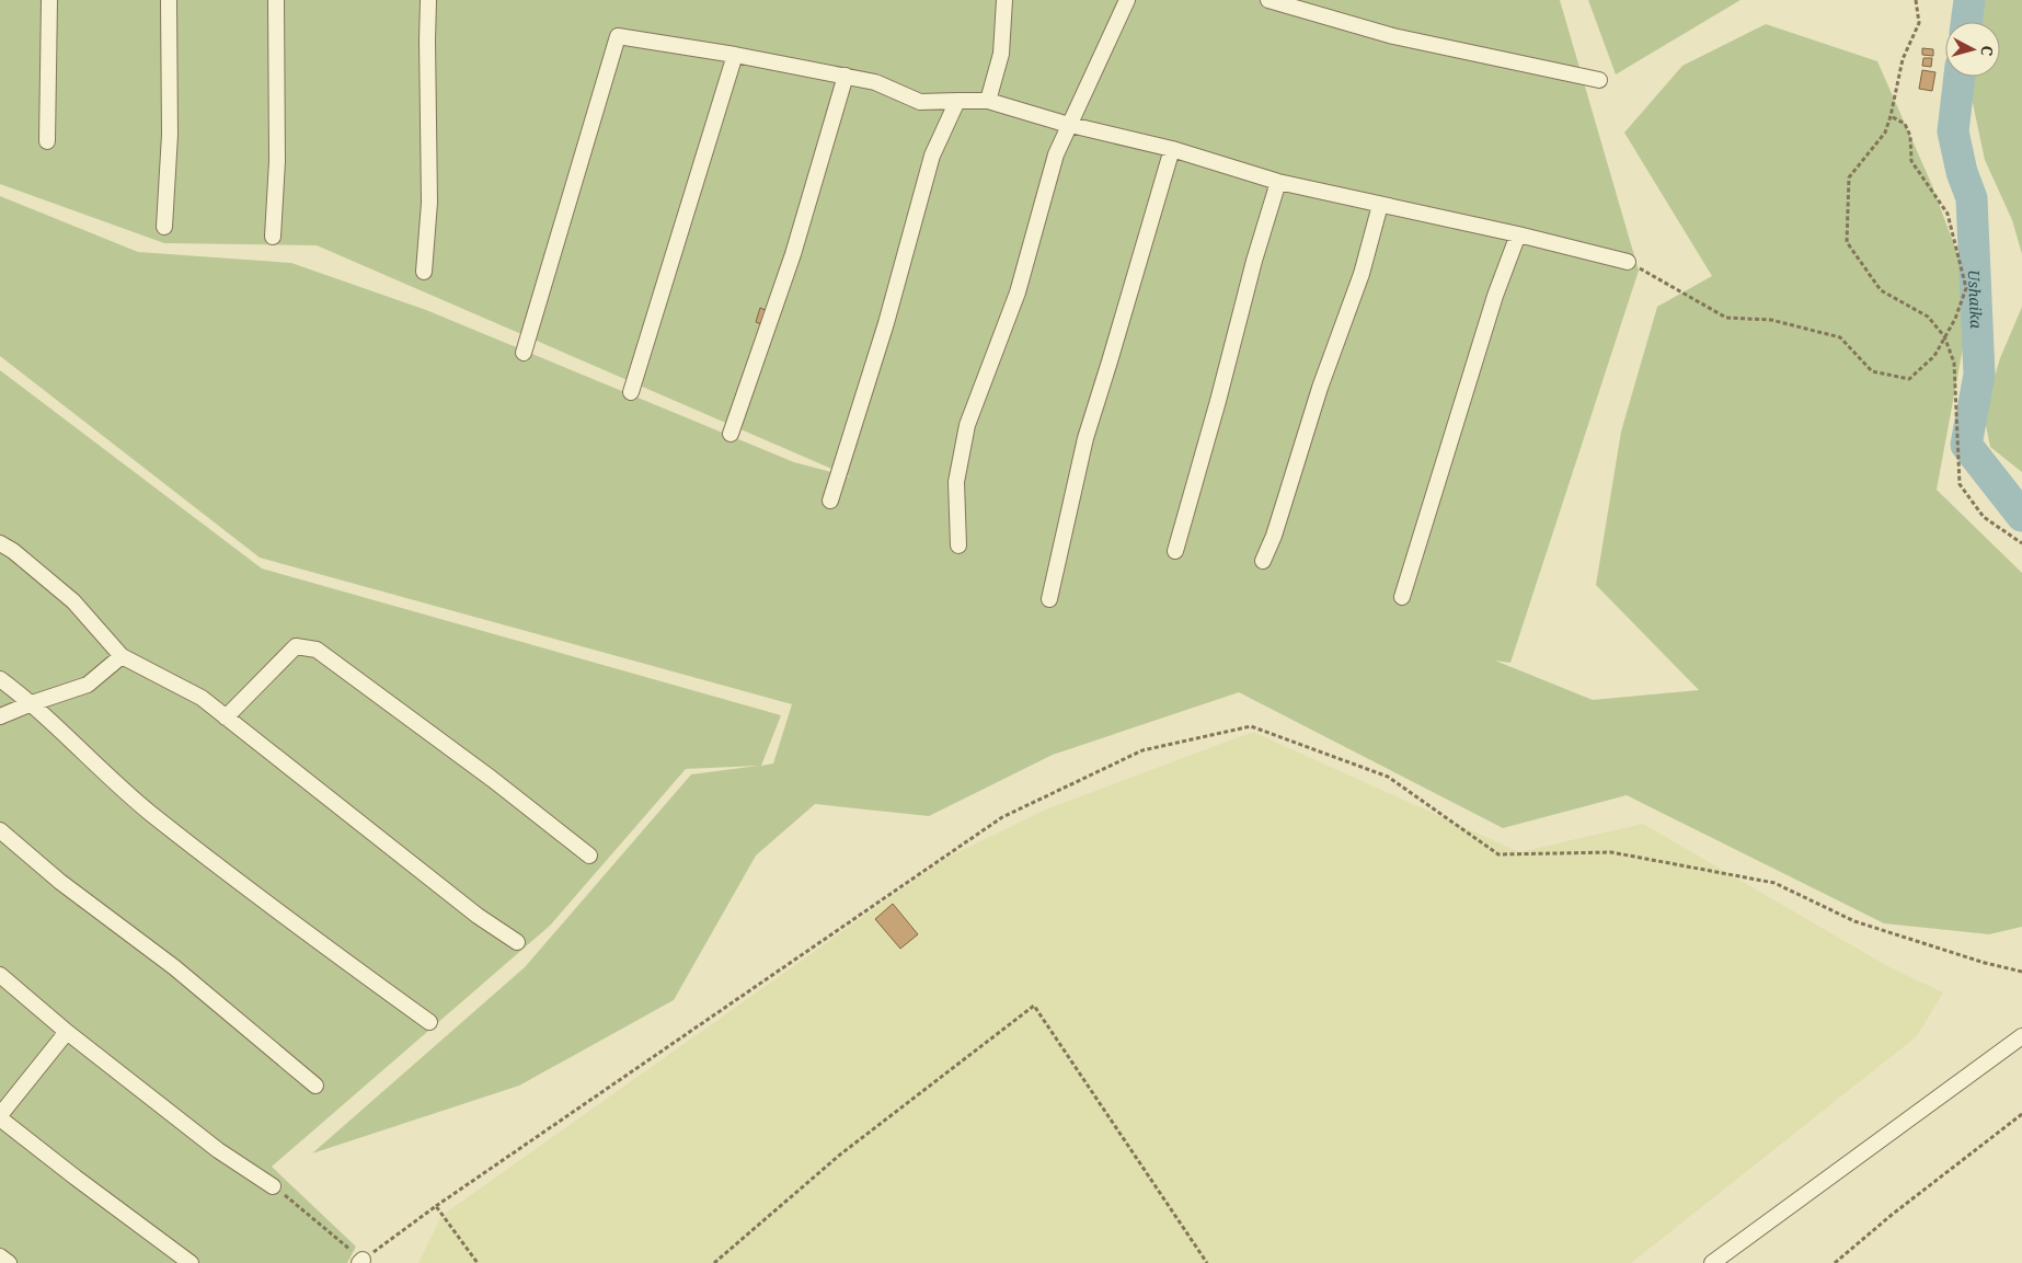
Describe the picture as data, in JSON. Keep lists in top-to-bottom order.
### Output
{
  "water": ["Ushaika"],
  "north": "right"
}
